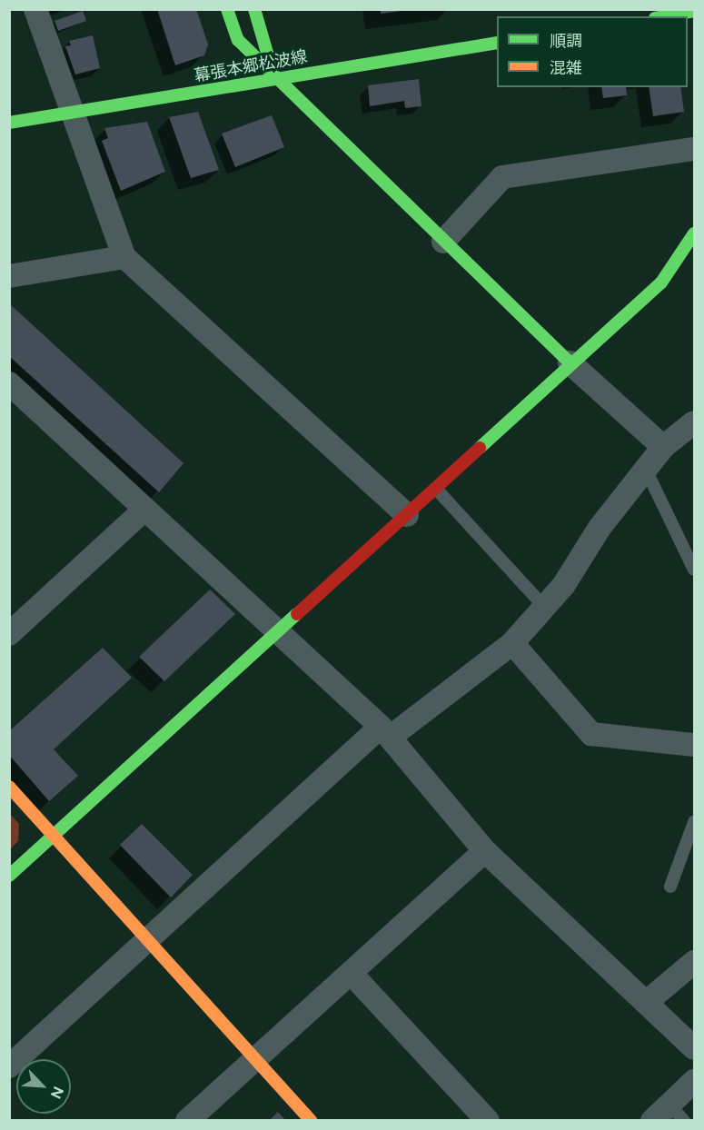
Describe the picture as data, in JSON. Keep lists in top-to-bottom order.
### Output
{
  "streets": {
    "street": ["幕張本郷松波線"]
  },
  "legend": ["順調", "混雑"],
  "north": "bottom right"
}
